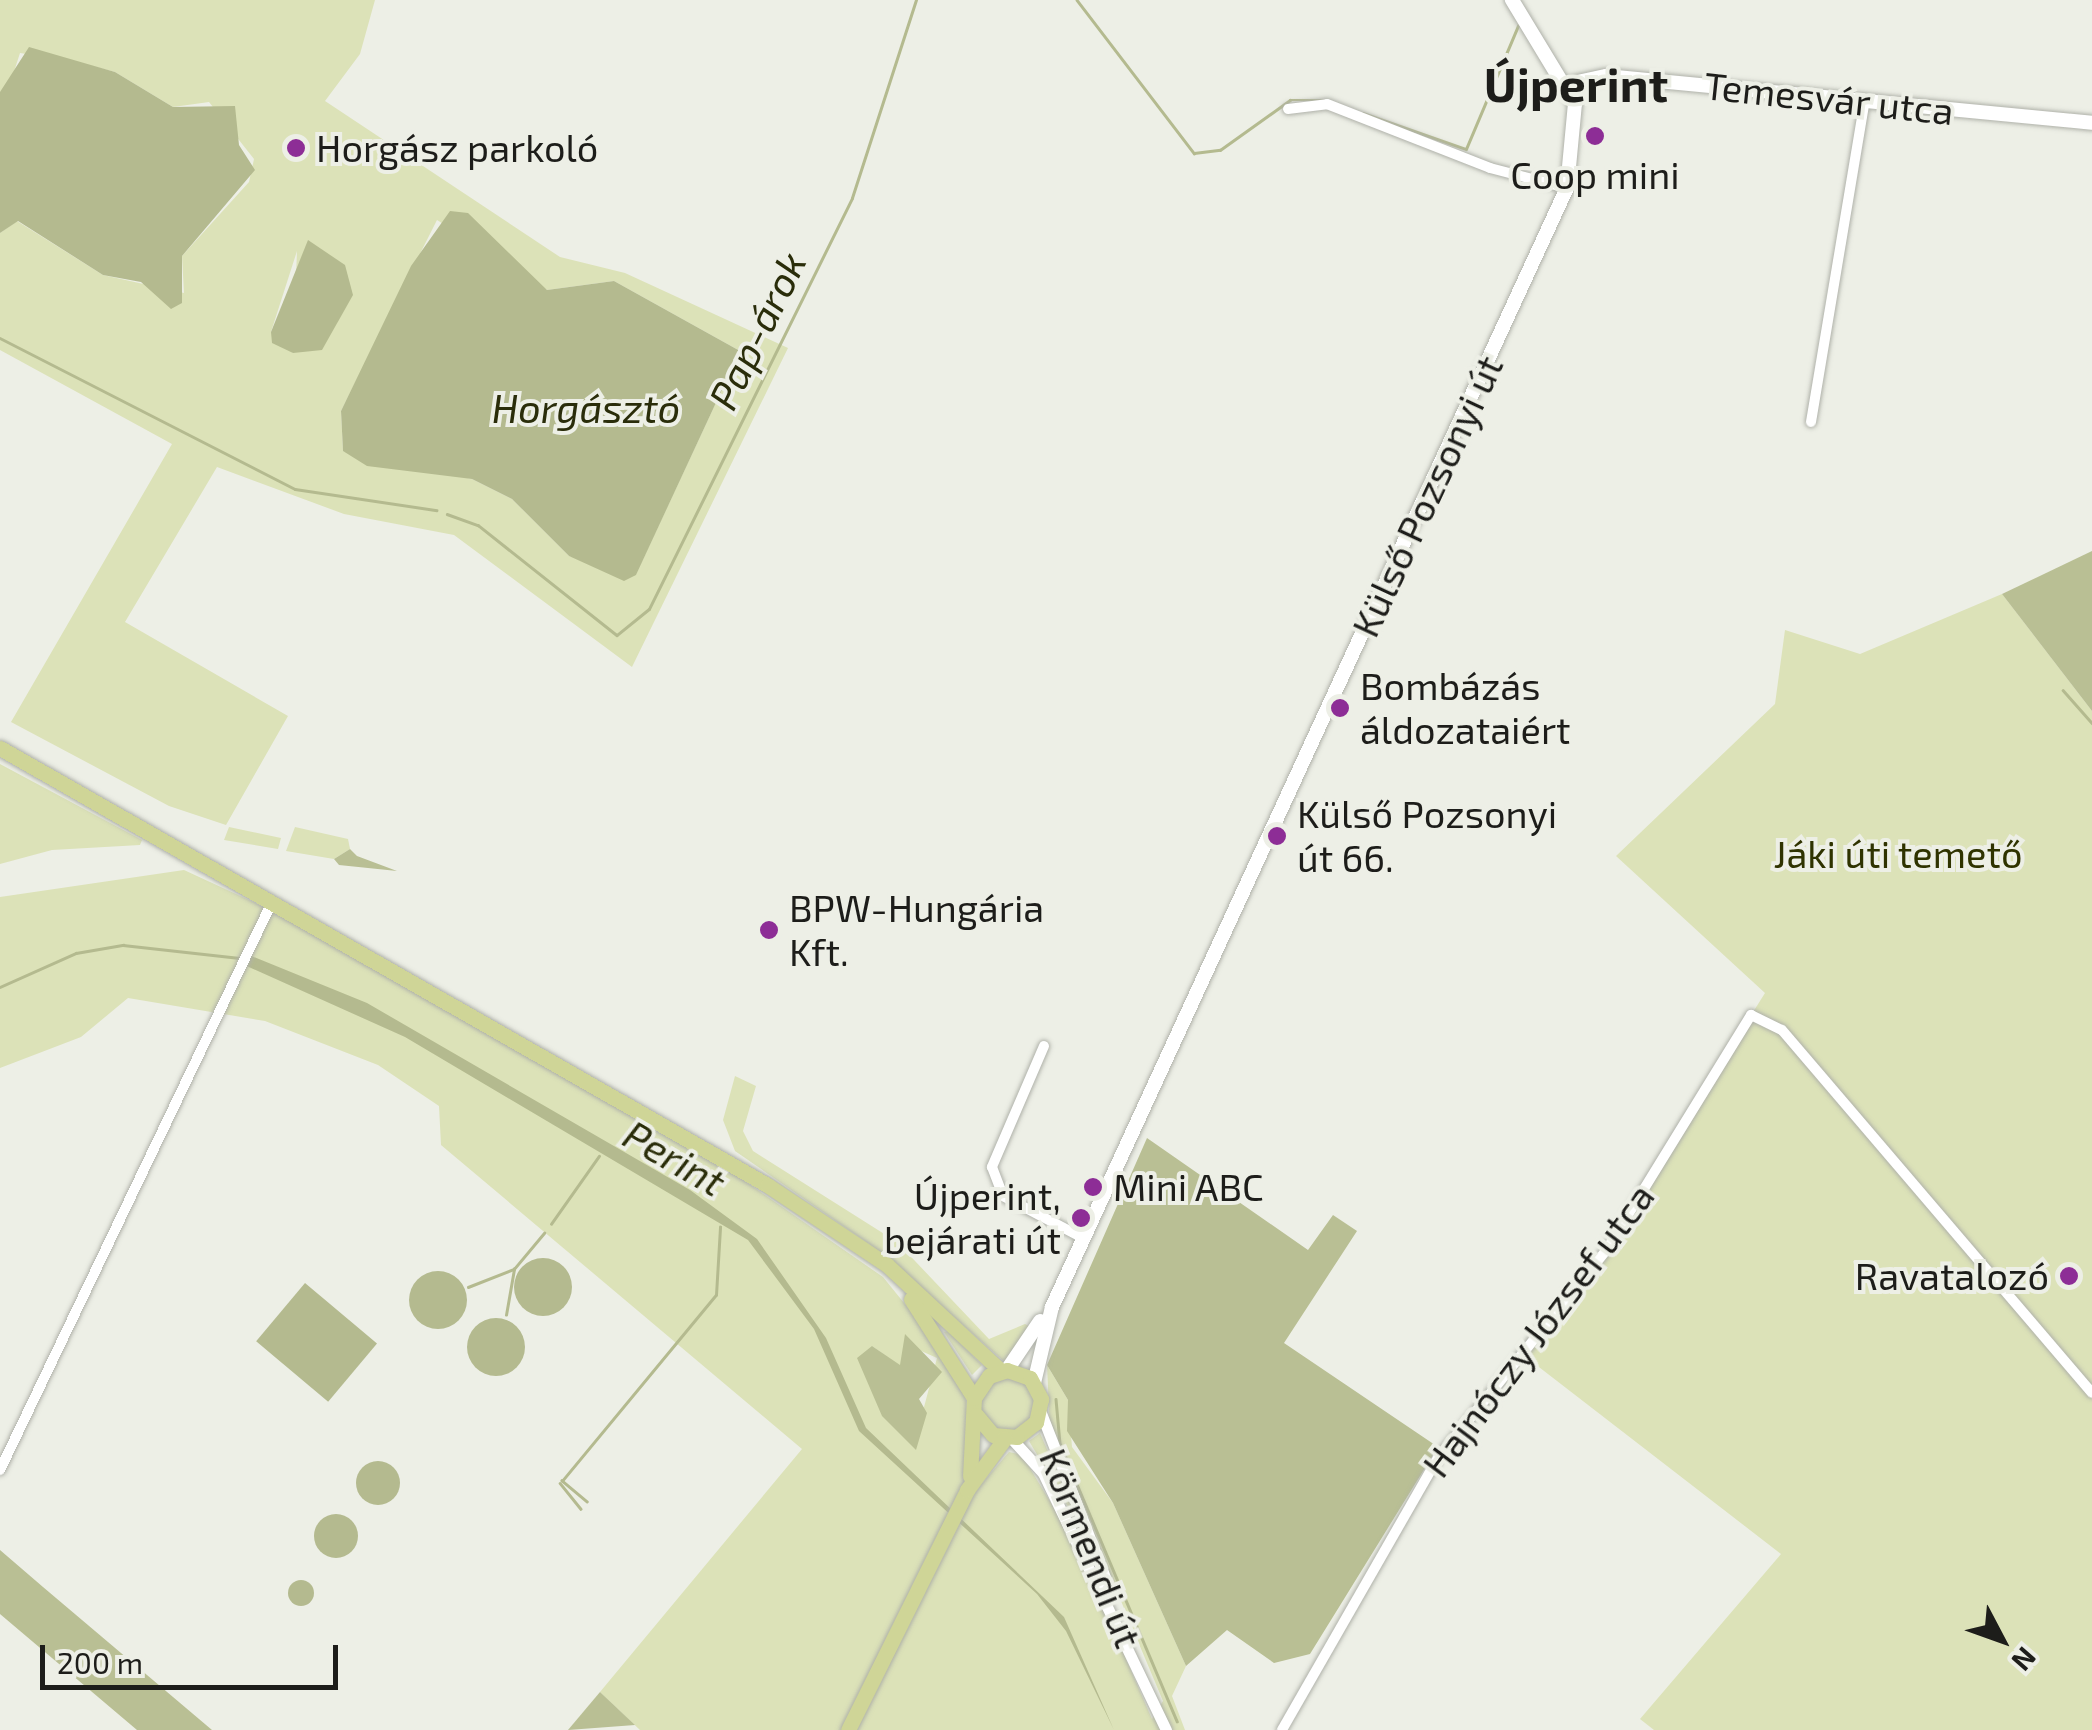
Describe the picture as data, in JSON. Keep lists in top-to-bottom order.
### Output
{
  "streets": {
    "main road": ["Temesvár utca", "Külső Pozsonyi út"],
    "street": ["Hajnóczy József utca", "Körmendi út"]
  },
  "crossings": [
    ["Temesvár utca", "Külső Pozsonyi út"]
  ],
  "districts": ["Újperint"],
  "water": ["Pap-árok", "Horgásztó", "Perint"],
  "parks": ["Jáki úti temető"],
  "places": [
    "Coop mini",
    "Horgász parkoló",
    "Bombázás áldozataiért",
    "Külső Pozsonyi út 66.",
    "BPW-Hungária Kft.",
    "Mini ABC",
    "Újperint, bejárati út",
    "Ravatalozó"
  ],
  "scale_bar": "200 m",
  "north": "bottom right"
}
